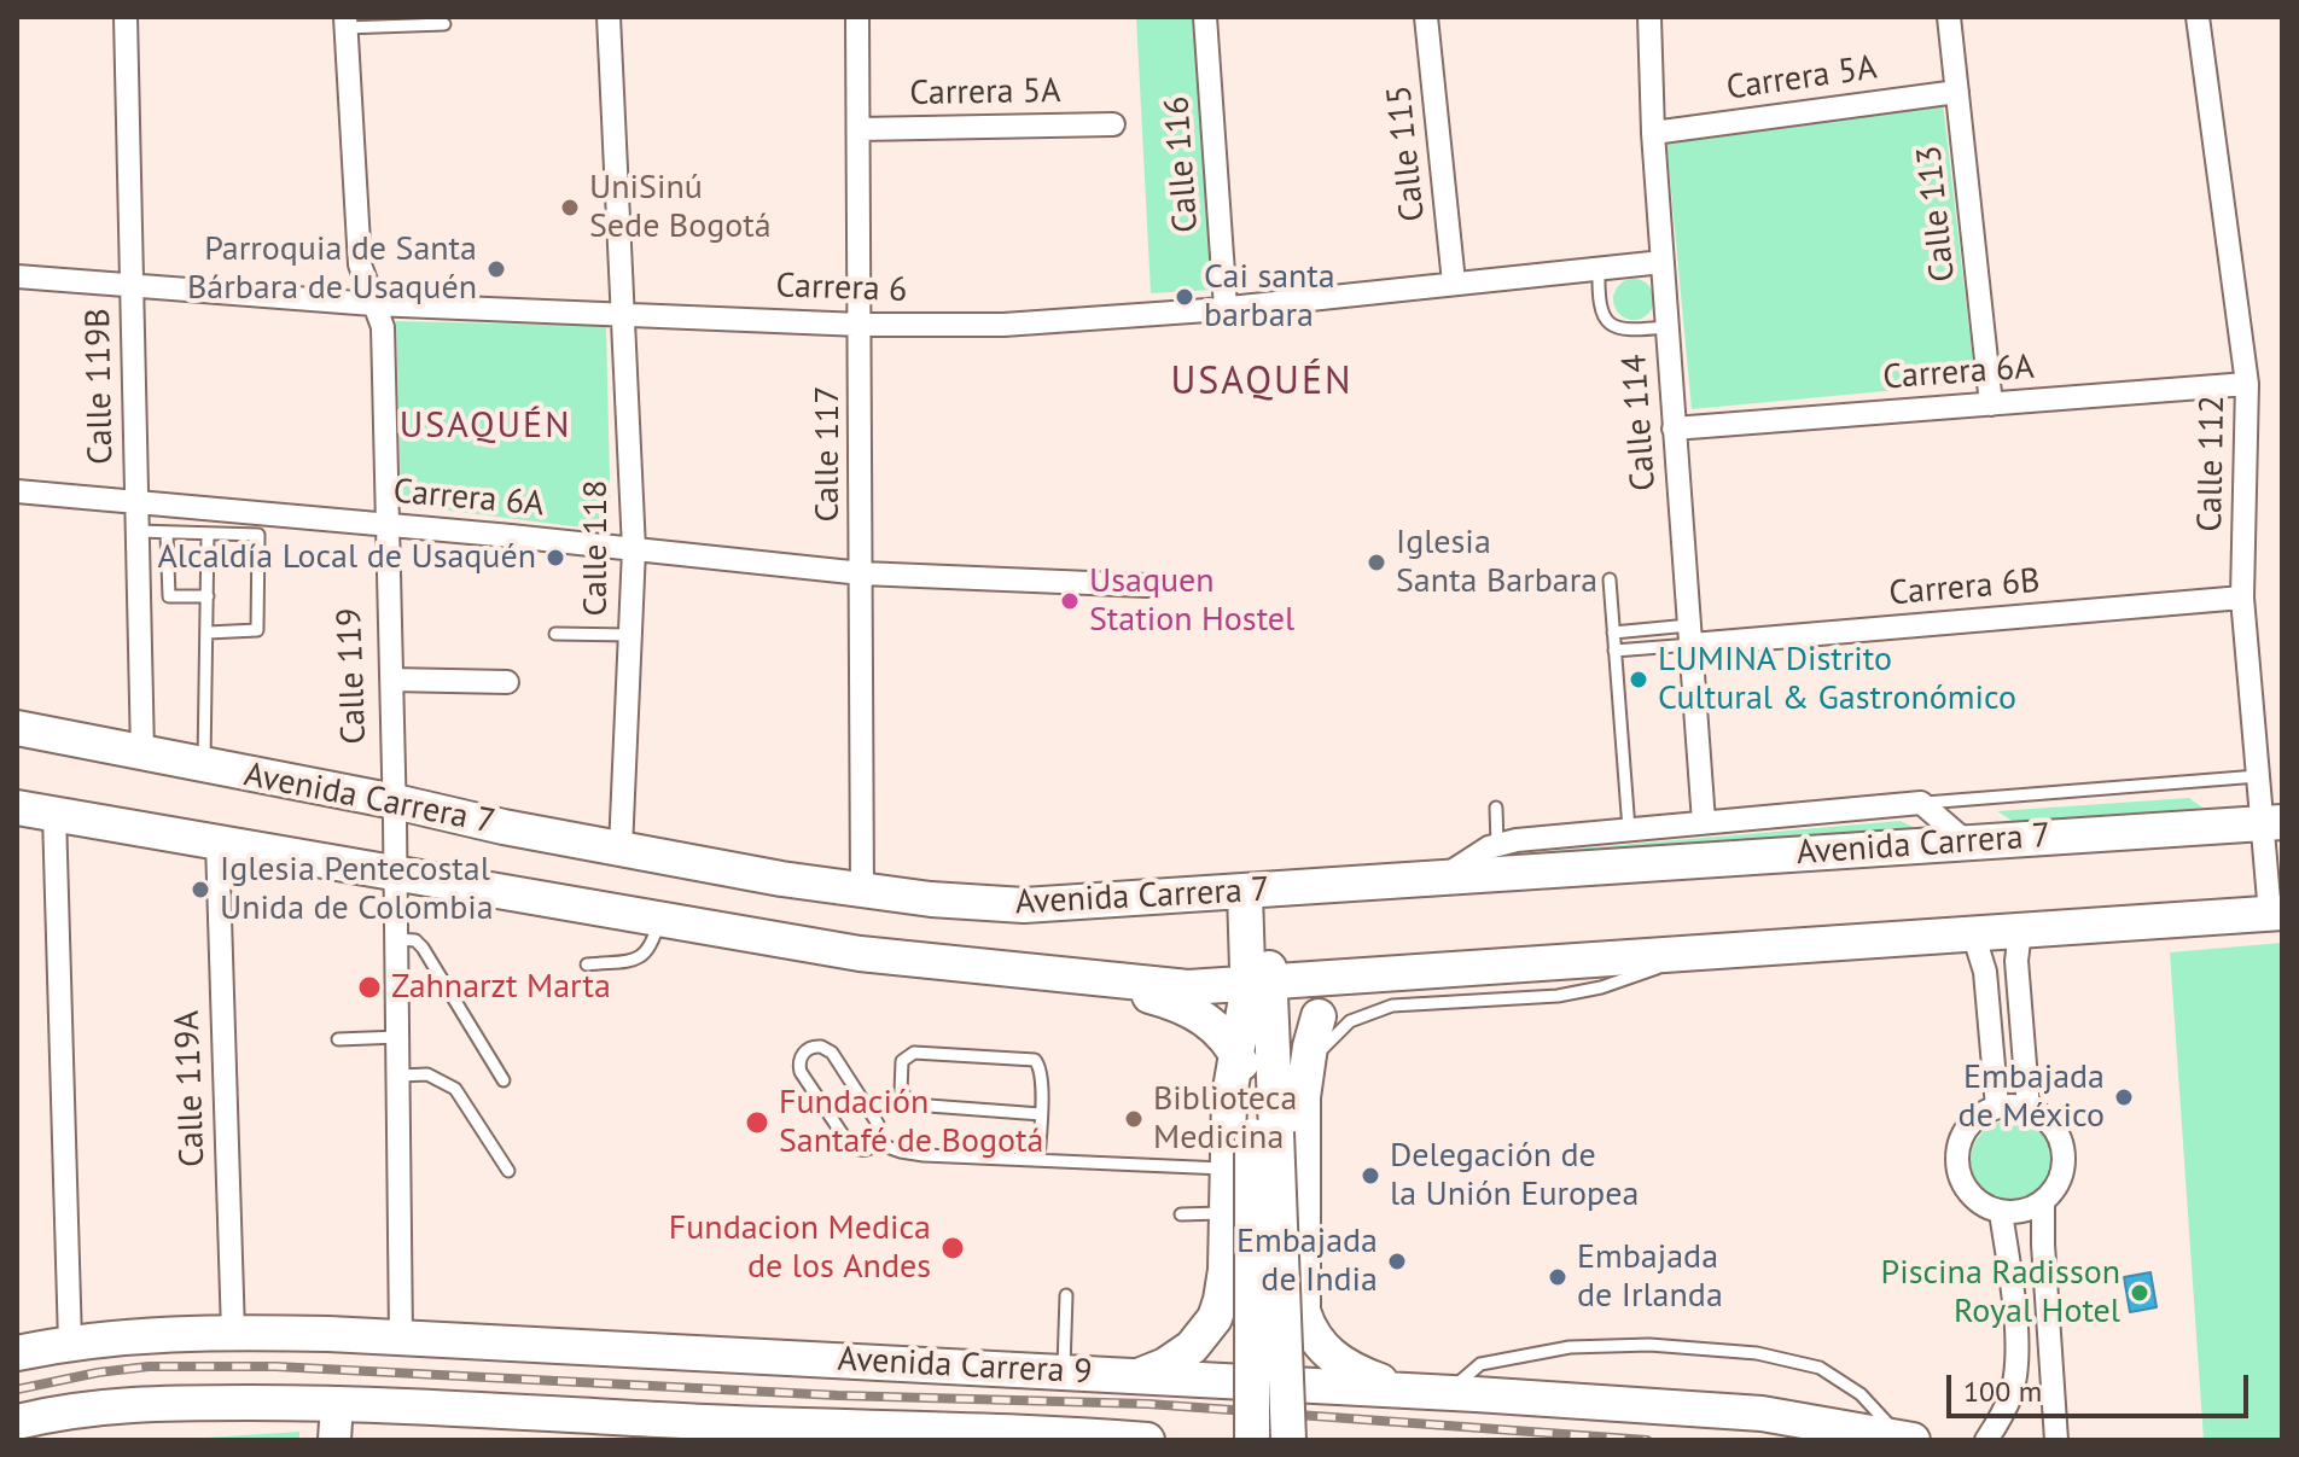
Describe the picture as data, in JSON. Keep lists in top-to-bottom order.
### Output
{
  "streets": {
    "main road": ["Avenida Carrera 7", "Avenida Carrera 9"],
    "street": [
      "Carrera 5A",
      "Calle 115",
      "Calle 116",
      "Calle 113",
      "Carrera 6",
      "Carrera 6A",
      "Calle 119B",
      "Calle 114",
      "Calle 117",
      "Calle 112",
      "Calle 118",
      "Carrera 6B",
      "Calle 119",
      "Calle 119A"
    ]
  },
  "crossings": [
    ["Carrera 5A", "Calle 113"],
    ["Carrera 5A", "Calle 114"],
    ["Carrera 5A", "Calle 117"],
    ["Calle 115", "Carrera 6"],
    ["Calle 116", "Carrera 6"],
    ["Calle 113", "Carrera 6A"],
    ["Carrera 6", "Calle 119B"],
    ["Carrera 6", "Calle 114"],
    ["Carrera 6", "Calle 117"],
    ["Carrera 6", "Calle 118"],
    ["Carrera 6", "Calle 119"],
    ["Carrera 6A", "Calle 119B"],
    ["Carrera 6A", "Calle 114"],
    ["Carrera 6A", "Calle 117"],
    ["Carrera 6A", "Calle 112"],
    ["Carrera 6A", "Calle 118"],
    ["Carrera 6A", "Calle 119"],
    ["Calle 119B", "Avenida Carrera 7"],
    ["Calle 114", "Carrera 6B"],
    ["Calle 117", "Avenida Carrera 7"],
    ["Calle 112", "Carrera 6B"],
    ["Calle 112", "Avenida Carrera 7"],
    ["Calle 118", "Avenida Carrera 7"],
    ["Calle 119", "Avenida Carrera 7"],
    ["Calle 119", "Avenida Carrera 9"],
    ["Avenida Carrera 7", "Calle 119A"],
    ["Calle 119A", "Avenida Carrera 9"]
  ],
  "districts": ["USAQUÉN", "USAQUÉN"],
  "places": [
    "UniSinú Sede Bogotá",
    "Parroquia de Santa Bárbara de Usaquén",
    "Cai santa barbara",
    "Alcaldía Local de Usaquén",
    "Iglesia Santa Barbara",
    "Usaquen Station Hostel",
    "LUMINA Distrito Cultural & Gastronómico",
    "Iglesia Pentecostal Unida de Colombia",
    "Zahnarzt Marta",
    "Embajada de México",
    "Biblioteca Medicina",
    "Fundación Santafé de Bogotá",
    "Delegación de la Unión Europea",
    "Fundacion Medica de los Andes",
    "Embajada de India",
    "Embajada de Irlanda",
    "Piscina Radisson Royal Hotel"
  ],
  "scale_bar": "100 m"
}
